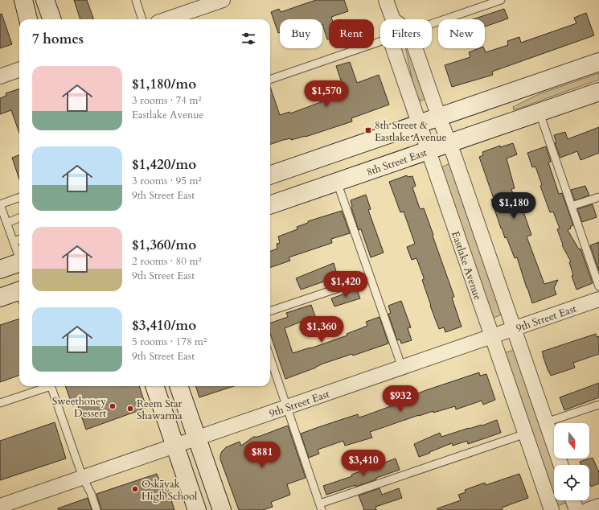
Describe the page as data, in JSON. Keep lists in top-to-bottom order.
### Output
{
  "streets": {
    "main road": ["8th Street East"],
    "street": ["Eastlake Avenue", "9th Street East"]
  },
  "crossings": [
    ["8th Street East", "Eastlake Avenue"],
    ["Eastlake Avenue", "9th Street East"]
  ],
  "places": {
    "transit": ["8th Street & Eastlake Avenue"],
    "other": ["Sweethoney Dessert", "Reem Star Shawarma", "Oskāyak High School"]
  },
  "north": "bottom",
  "page": {
    "chip": [
      "Buy",
      "Rent",
      "Filters",
      "New"
    ],
    "heading": "7 homes",
    "list": [
      {
        "name": "$1,180/mo",
        "note": "3 rooms · 74 m² · Eastlake Avenue"
      },
      {
        "name": "$1,420/mo",
        "note": "3 rooms · 95 m² · 9th Street East"
      },
      {
        "name": "$1,360/mo",
        "note": "2 rooms · 80 m² · 9th Street East"
      },
      {
        "name": "$3,410/mo",
        "note": "5 rooms · 178 m² · 9th Street East"
      }
    ],
    "price": [
      "$1,570",
      "$1,180",
      "$1,420",
      "$1,360",
      "$932",
      "$881",
      "$3,410"
    ]
  }
}
